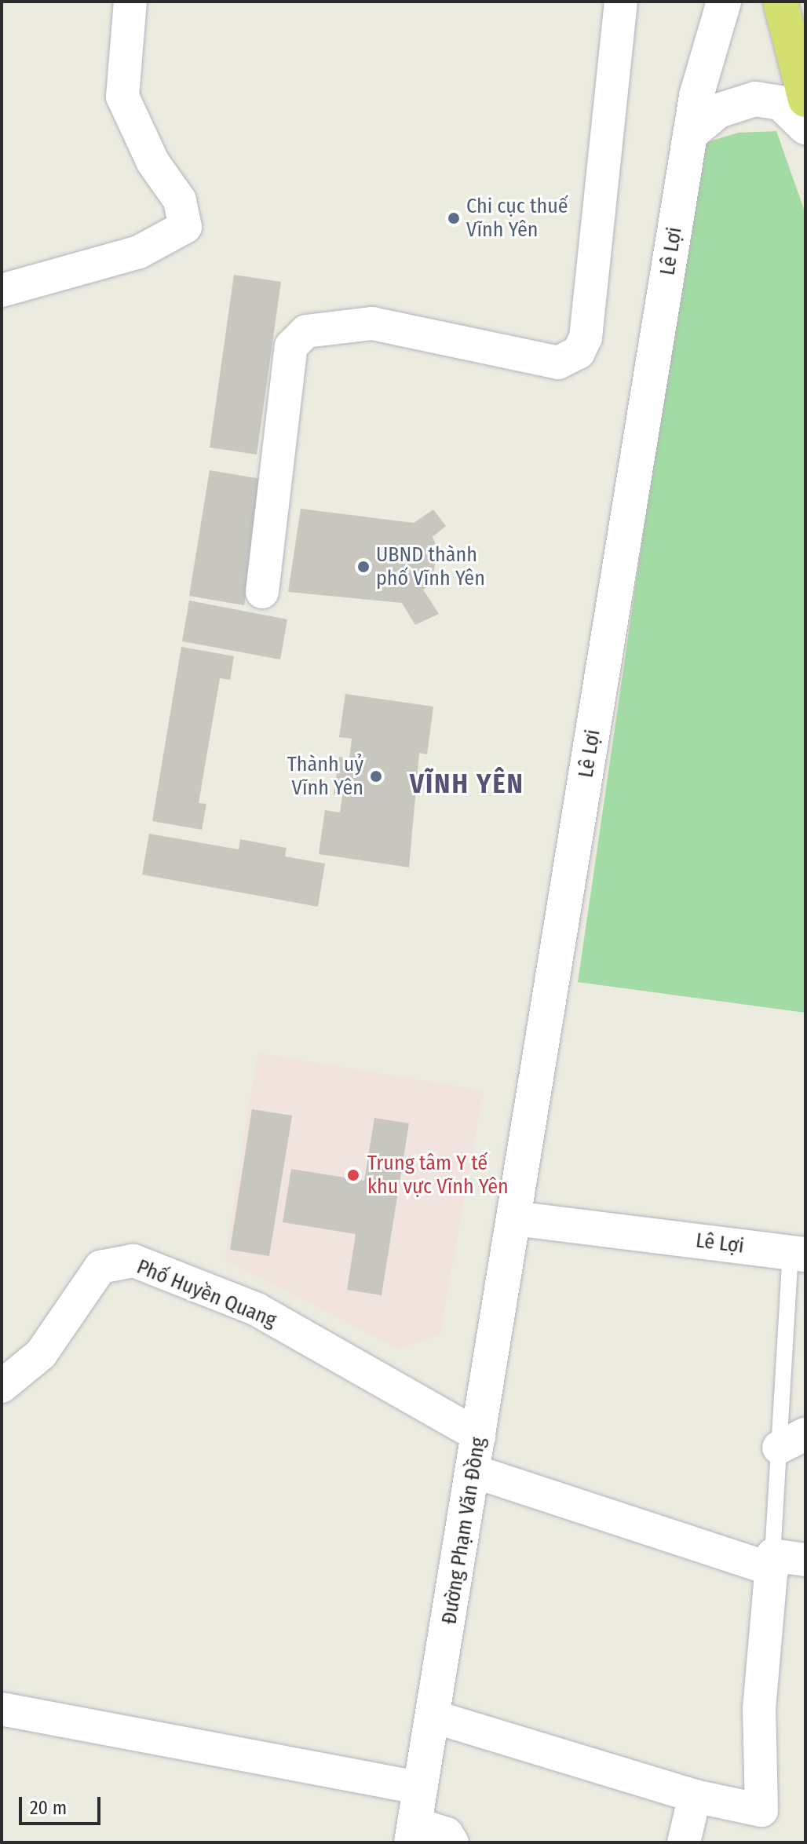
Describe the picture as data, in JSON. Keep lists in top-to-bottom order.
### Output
{
  "streets": {
    "street": ["Lê Lợi", "Phố Huyền Quang", "Đường Phạm Văn Đồng"]
  },
  "crossings": [
    ["Lê Lợi", "Đường Phạm Văn Đồng"],
    ["Phố Huyền Quang", "Đường Phạm Văn Đồng"]
  ],
  "districts": ["VĨNH YÊN"],
  "places": [
    "Chi cục thuế Vĩnh Yên",
    "UBND thành phố Vĩnh Yên",
    "Thành uỷ Vĩnh Yên",
    "Trung tâm Y tế khu vực Vĩnh Yên"
  ],
  "scale_bar": "20 m"
}
